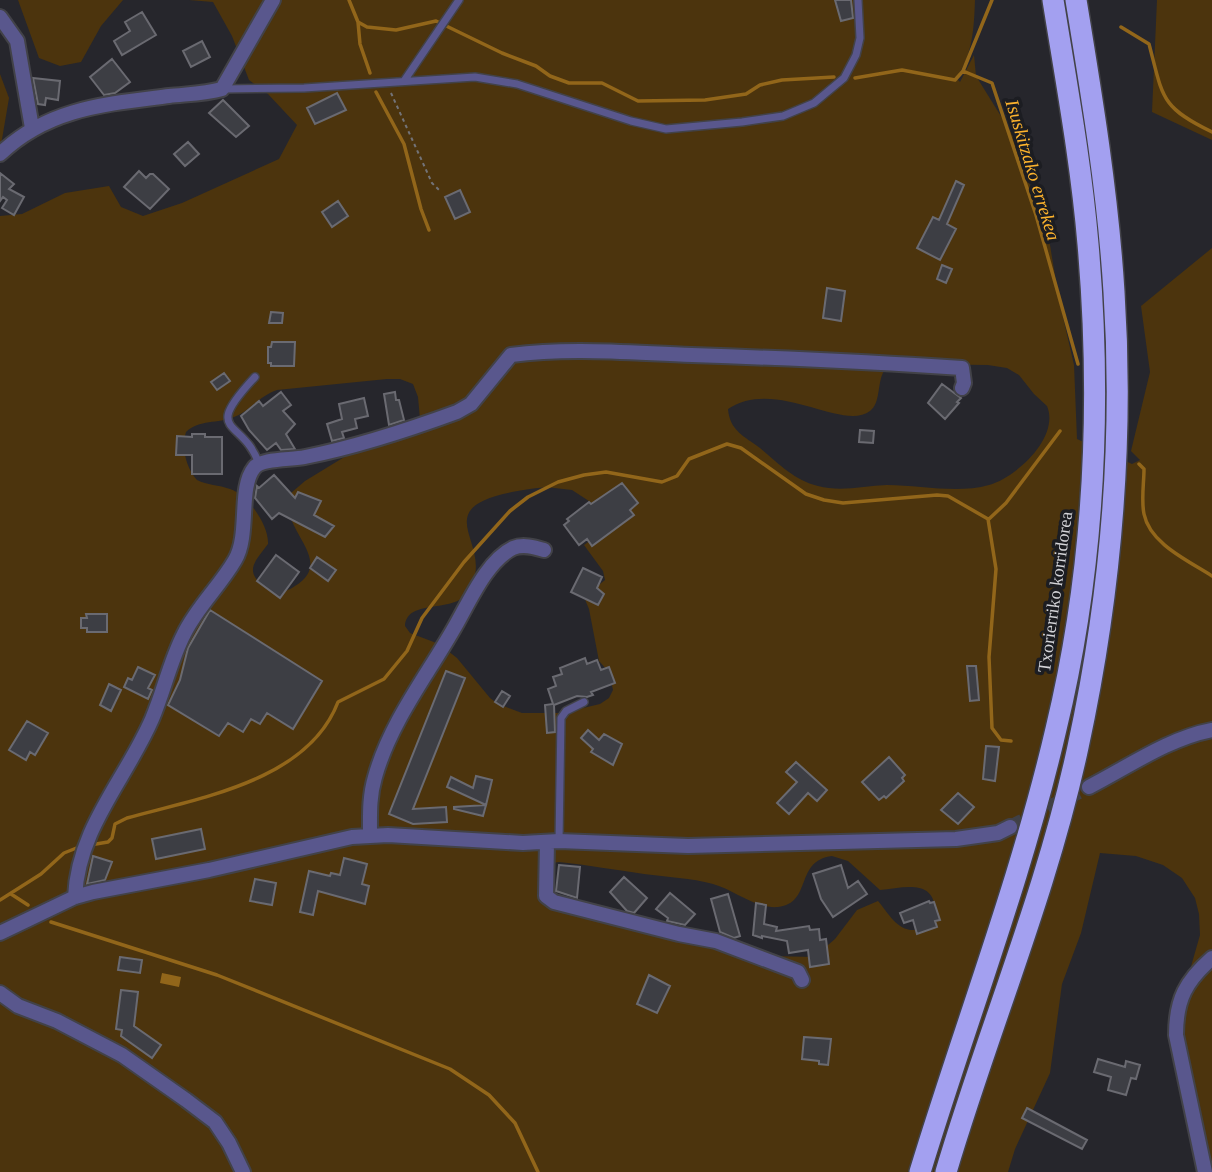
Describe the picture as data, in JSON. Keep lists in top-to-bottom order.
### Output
{
  "streets": {
    "highway": ["Txorierriko korridorea"]
  },
  "water": ["Isuskitzako errekea"]
}
